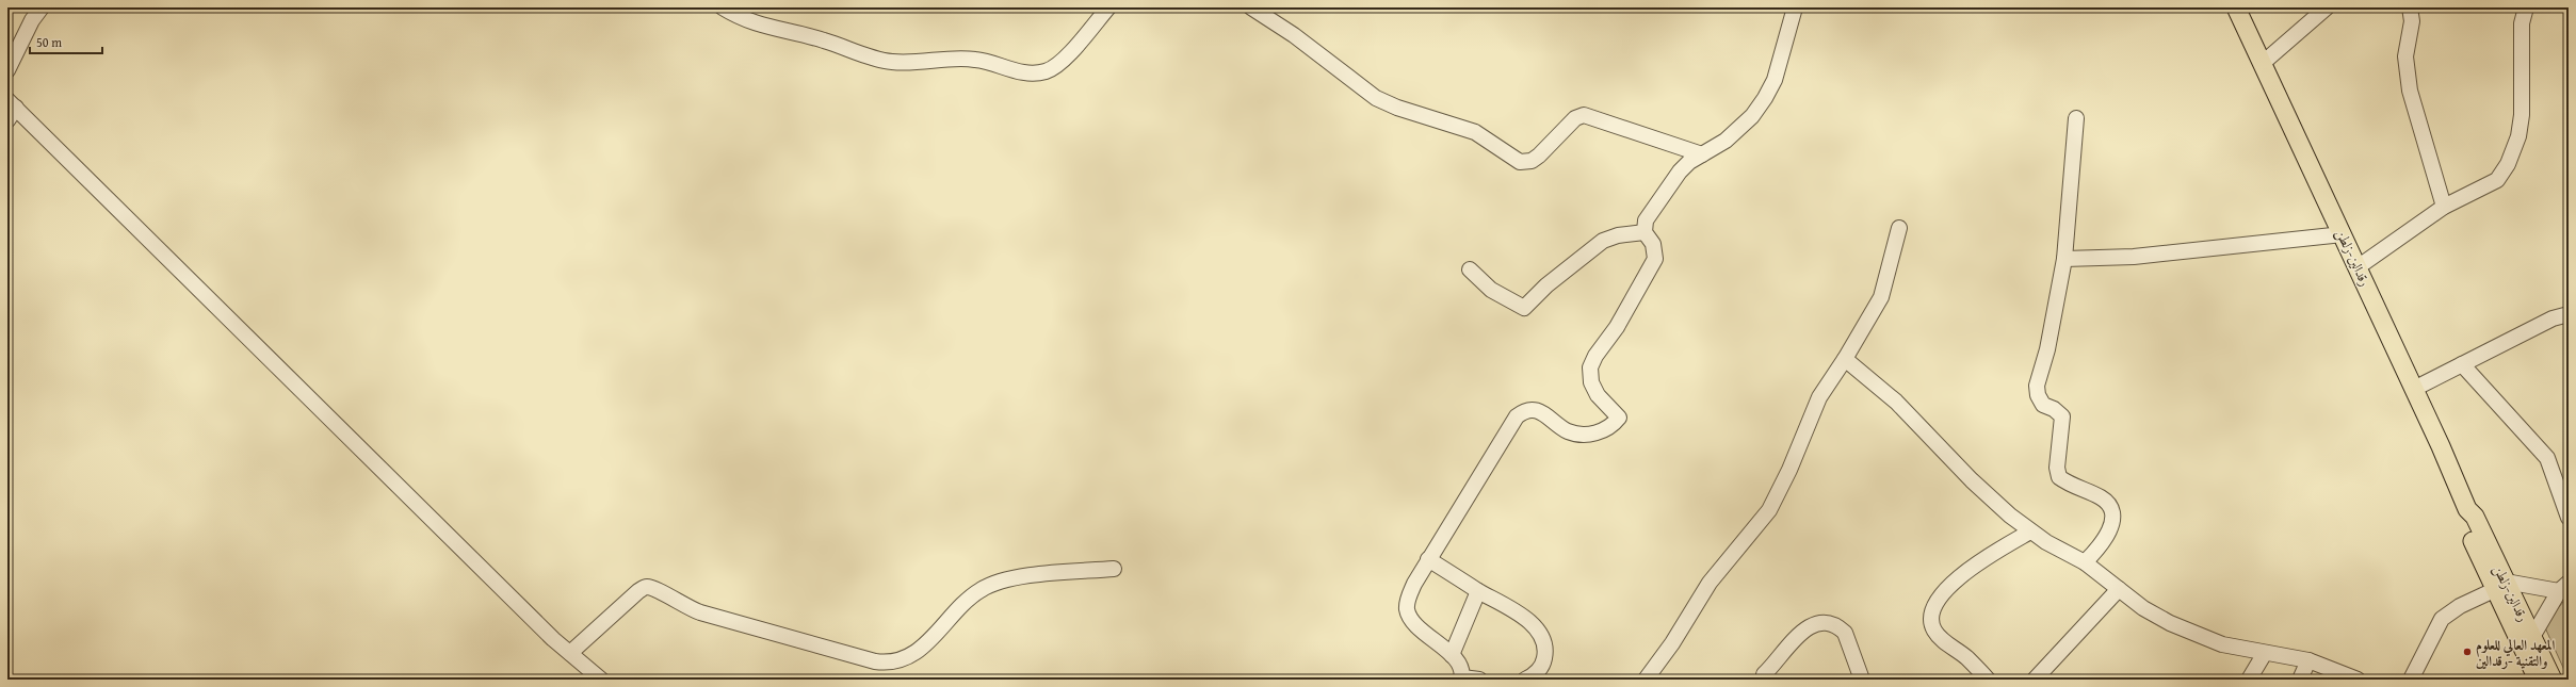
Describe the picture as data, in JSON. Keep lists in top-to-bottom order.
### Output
{
  "streets": {
    "main road": ["رقدالين-زلطن"]
  },
  "places": ["المعهد العالي للعلوم والتقنية -رقدالين"],
  "scale_bar": "50 m"
}
